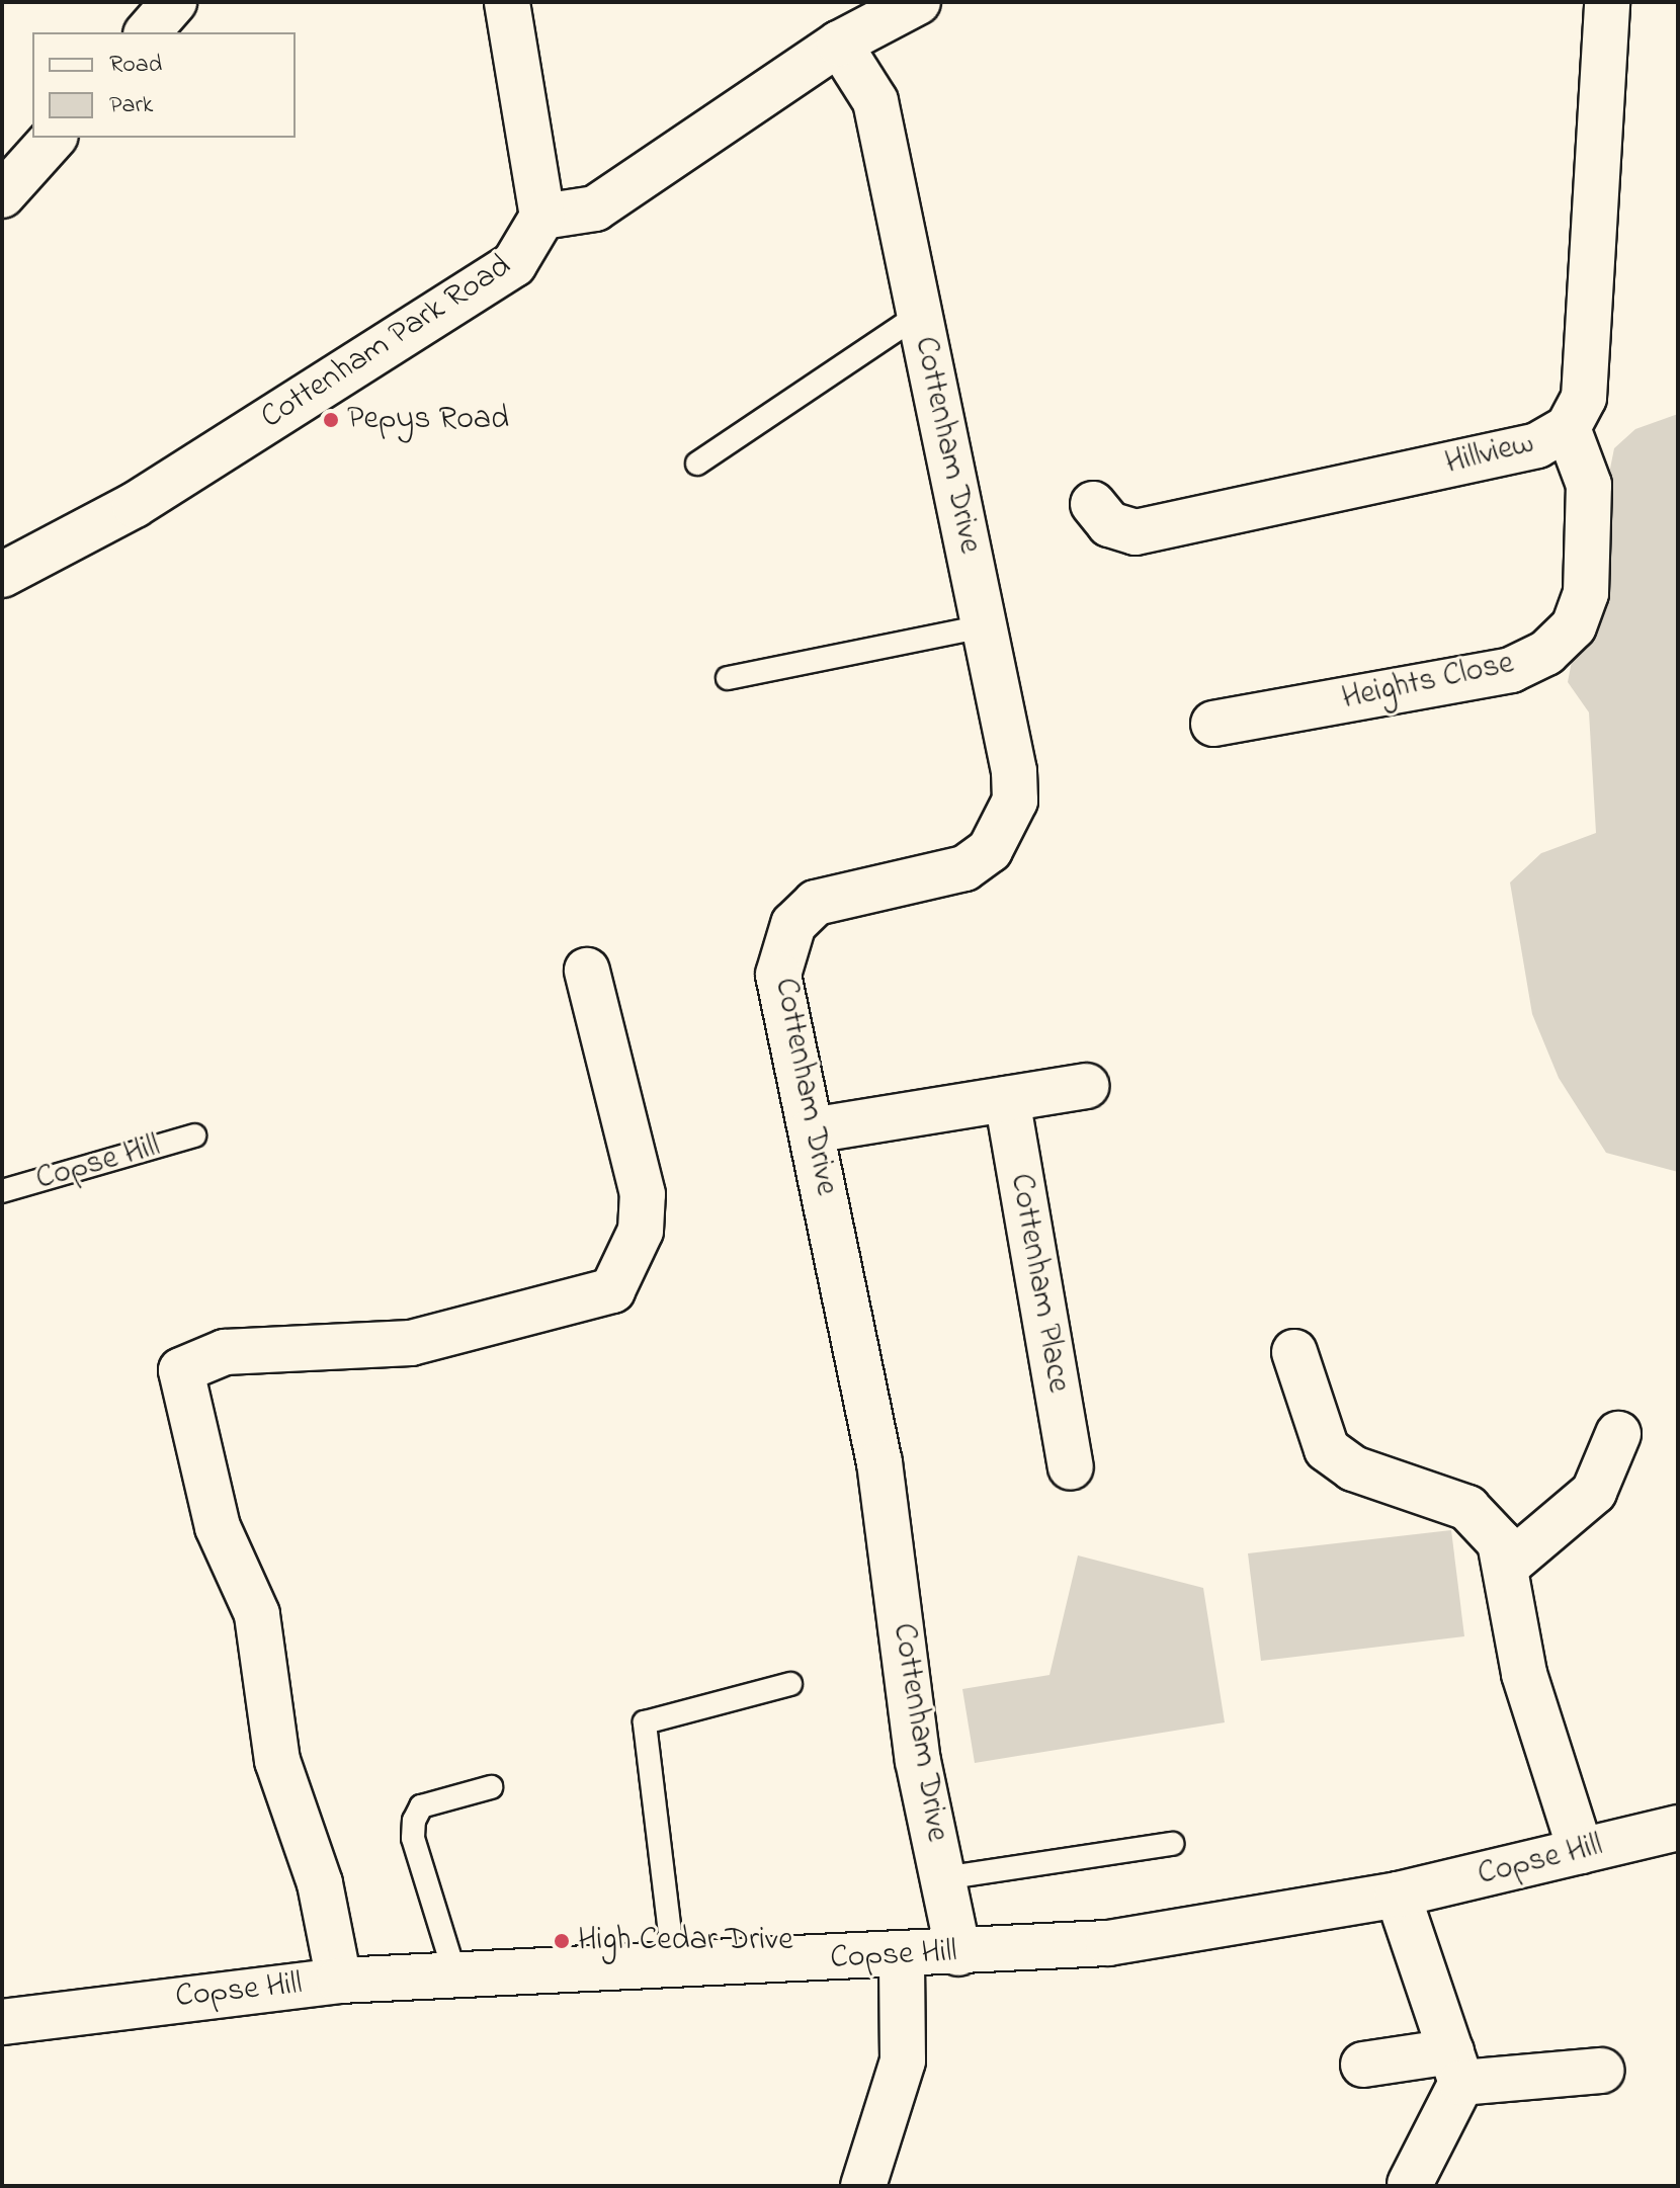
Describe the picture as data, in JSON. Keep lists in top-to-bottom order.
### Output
{
  "streets": {
    "street": [
      "Cottenham Park Road",
      "Cottenham Drive",
      "Hillview",
      "Heights Close",
      "Copse Hill",
      "Cottenham Place"
    ]
  },
  "crossings": [
    ["Cottenham Drive", "Copse Hill"],
    ["Hillview", "Heights Close"]
  ],
  "places": ["Pepys Road", "High Cedar Drive"],
  "legend": ["Road", "Park"]
}
